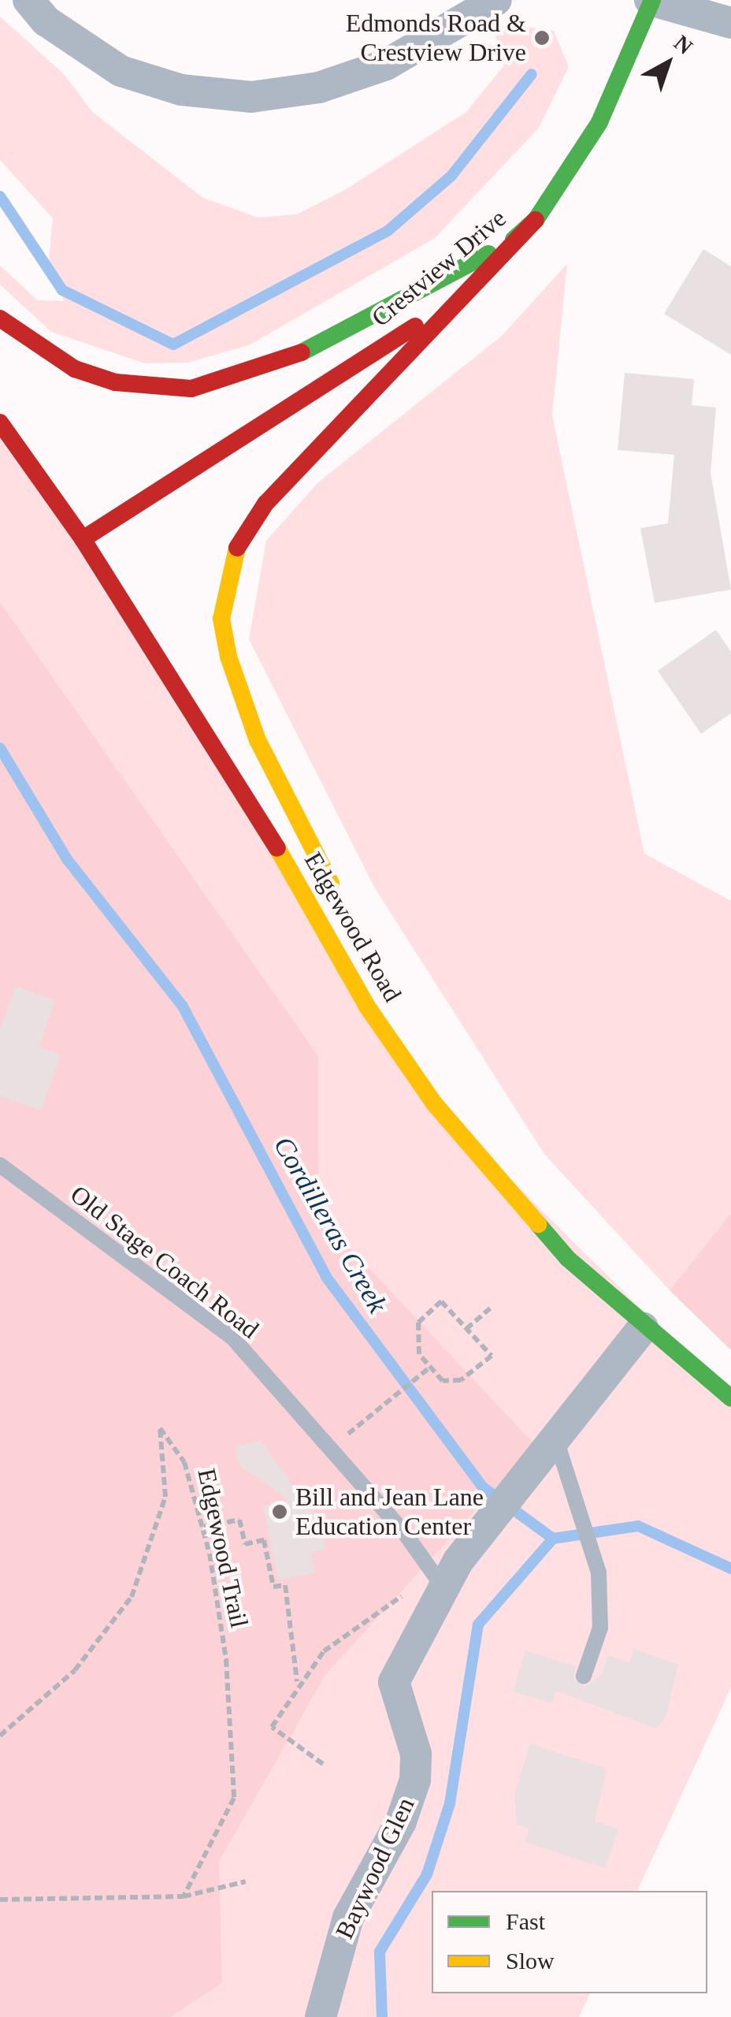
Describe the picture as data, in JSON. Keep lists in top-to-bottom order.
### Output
{
  "streets": {
    "main road": ["Crestview Drive", "Edgewood Road"],
    "street": ["Baywood Glen"],
    "lane": ["Old Stage Coach Road"],
    "path": ["Edgewood Trail"]
  },
  "crossings": [
    ["Crestview Drive", "Edgewood Road"],
    ["Edgewood Road", "Baywood Glen"],
    ["Old Stage Coach Road", "Baywood Glen"]
  ],
  "water": ["Cordilleras Creek"],
  "places": ["Edmonds Road & Crestview Drive", "Bill and Jean Lane Education Center"],
  "legend": ["Fast", "Slow"],
  "north": "top right"
}
